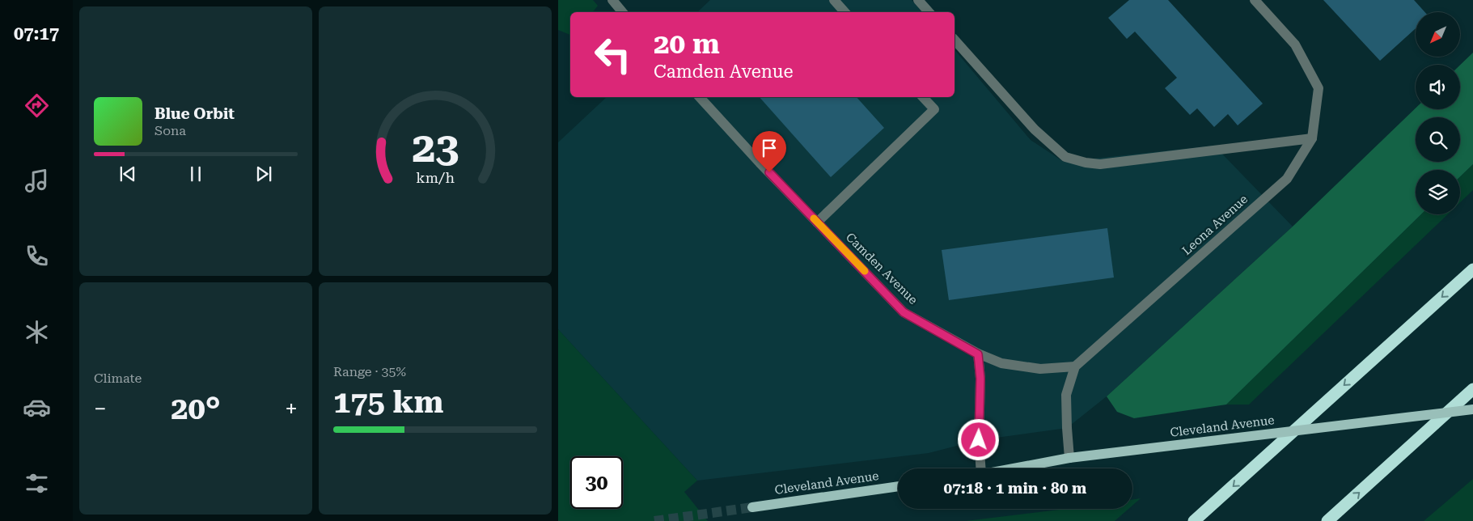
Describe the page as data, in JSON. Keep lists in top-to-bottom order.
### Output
{
  "streets": {
    "main road": ["Cleveland Avenue"],
    "street": ["Leona Avenue", "Camden Avenue"]
  },
  "crossings": [
    ["Leona Avenue", "Camden Avenue"]
  ],
  "north": "bottom left",
  "page": {
    "tabs": "07:17",
    "turn": ["20 m", "Camden Avenue"],
    "song": ["Blue Orbit", "Sona"],
    "tile": [
      "Climate",
      ["Range · 35%", "175 km"]
    ],
    "heat": ["−", "20°", "+"],
    "limit": "30",
    "trip": "07:18 · 1 min · 80 m",
    "gauge": ["23", "km/h"]
  }
}
